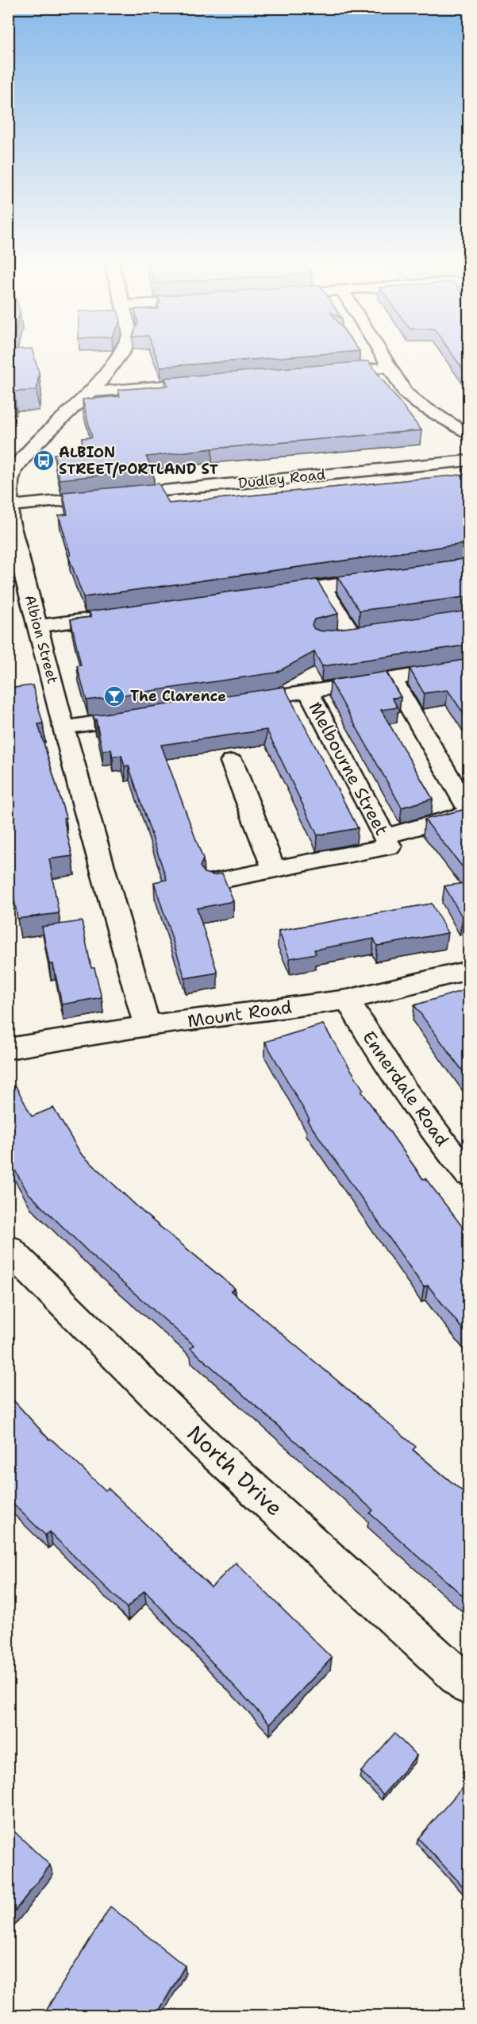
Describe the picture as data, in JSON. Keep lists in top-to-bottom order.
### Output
{
  "streets": {
    "street": [
      "Dudley Road",
      "Albion Street",
      "Melbourne Street",
      "Mount Road",
      "Ennerdale Road",
      "North Drive"
    ]
  },
  "crossings": [
    ["Dudley Road", "Albion Street"],
    ["Albion Street", "Mount Road"],
    ["Mount Road", "Ennerdale Road"]
  ],
  "places": {
    "bus stop": ["ALBION STREET/PORTLAND ST"],
    "bar": ["The Clarence"]
  }
}
